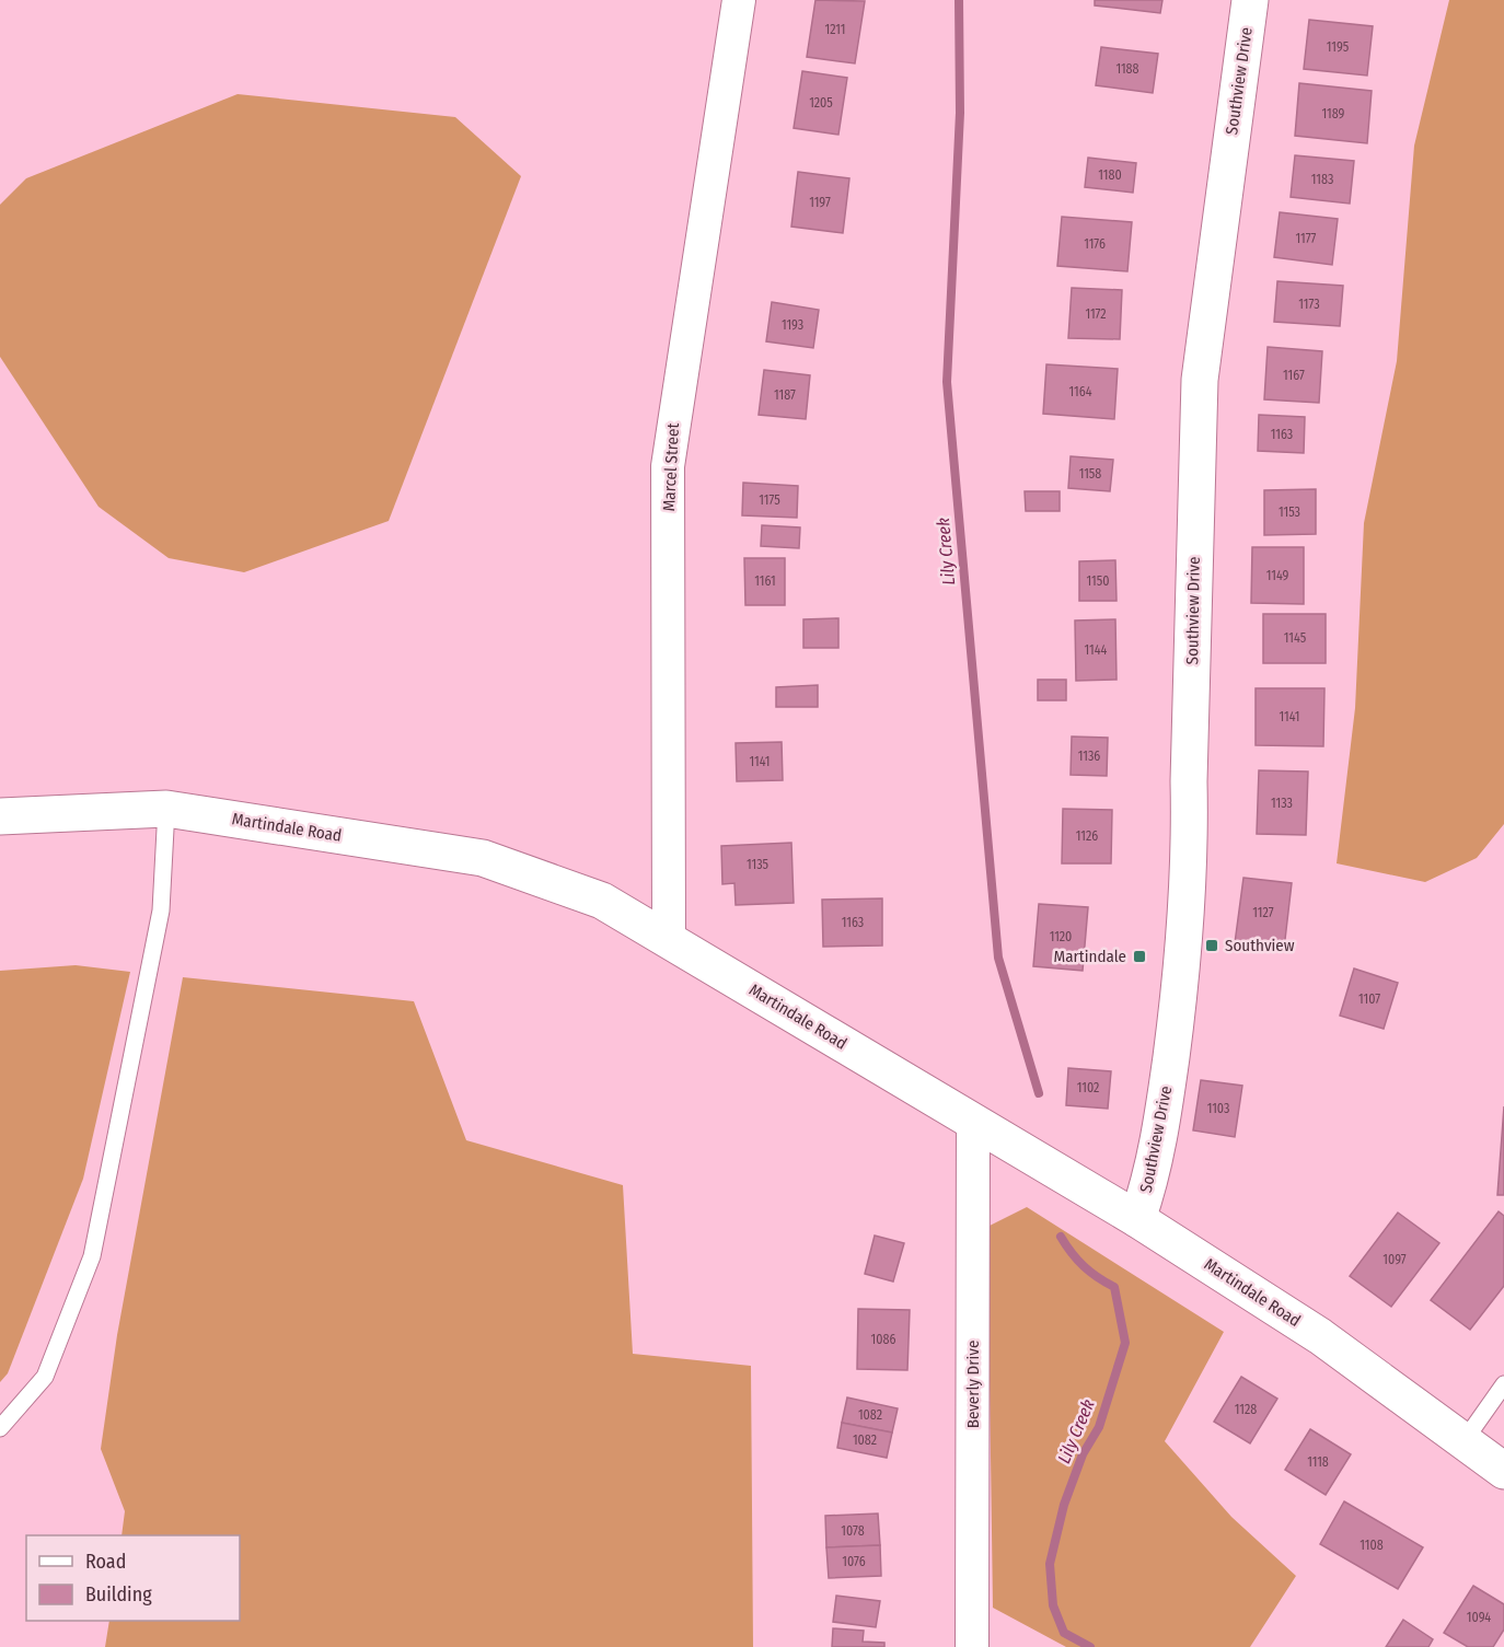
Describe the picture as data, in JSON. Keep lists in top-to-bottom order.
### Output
{
  "streets": {
    "street": [
      "Southview Drive",
      "Marcel Street",
      "Martindale Road",
      "Beverly Drive"
    ]
  },
  "crossings": [
    ["Southview Drive", "Martindale Road"],
    ["Marcel Street", "Martindale Road"],
    ["Martindale Road", "Beverly Drive"]
  ],
  "water": ["Lily Creek"],
  "places": {
    "transit": ["Southview", "Martindale"]
  },
  "house_numbers": [
    "1211",
    "1195",
    "1188",
    "1205",
    "1189",
    "1180",
    "1183",
    "1197",
    "1177",
    "1176",
    "1173",
    "1172",
    "1193",
    "1167",
    "1164",
    "1187",
    "1163",
    "1158",
    "1175",
    "1153",
    "1149",
    "1161",
    "1150",
    "1145",
    "1144",
    "1141",
    "1136",
    "1141",
    "1133",
    "1126",
    "1135",
    "1127",
    "1163",
    "1120",
    "1107",
    "1102",
    "1103",
    "1097",
    "1086",
    "1128",
    "1082",
    "1082",
    "1118",
    "1078",
    "1108",
    "1076",
    "1094"
  ],
  "legend": ["Road", "Building"]
}
